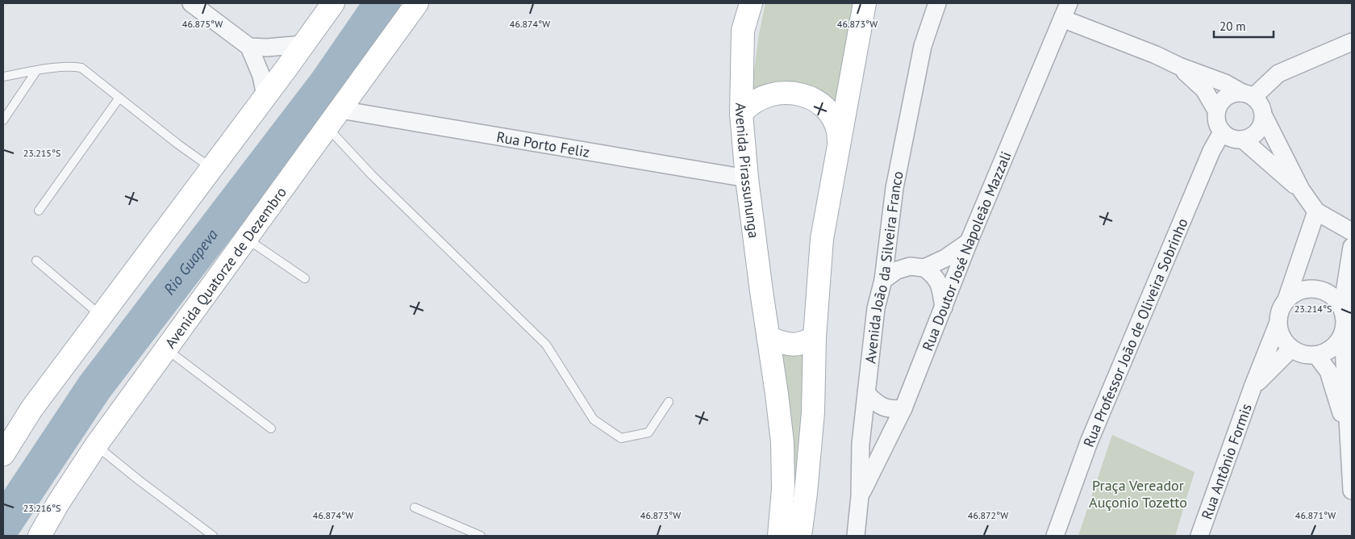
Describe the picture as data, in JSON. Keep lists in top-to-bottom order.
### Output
{
  "streets": {
    "main road": ["Avenida Pirassununga", "Avenida Quatorze de Dezembro"],
    "street": [
      "Rua Porto Feliz",
      "Rua Doutor José Napoleão Mazzali",
      "Avenida João da Silveira Franco",
      "Rua Professor João de Oliveira Sobrinho",
      "Rua Antônio Formis"
    ]
  },
  "crossings": [
    ["Rua Porto Feliz", "Avenida Pirassununga"],
    ["Rua Porto Feliz", "Avenida Quatorze de Dezembro"],
    ["Rua Doutor José Napoleão Mazzali", "Avenida João da Silveira Franco"]
  ],
  "water": ["Rio Guapeva"],
  "parks": ["Praça Vereador Auçonio Tozetto"],
  "scale_bar": "20 m",
  "coordinates": [
    "46.875°W",
    "46.874°W",
    "46.873°W",
    "23.215°S",
    "23.214°S",
    "23.216°S",
    "46.872°W",
    "46.871°W"
  ]
}
